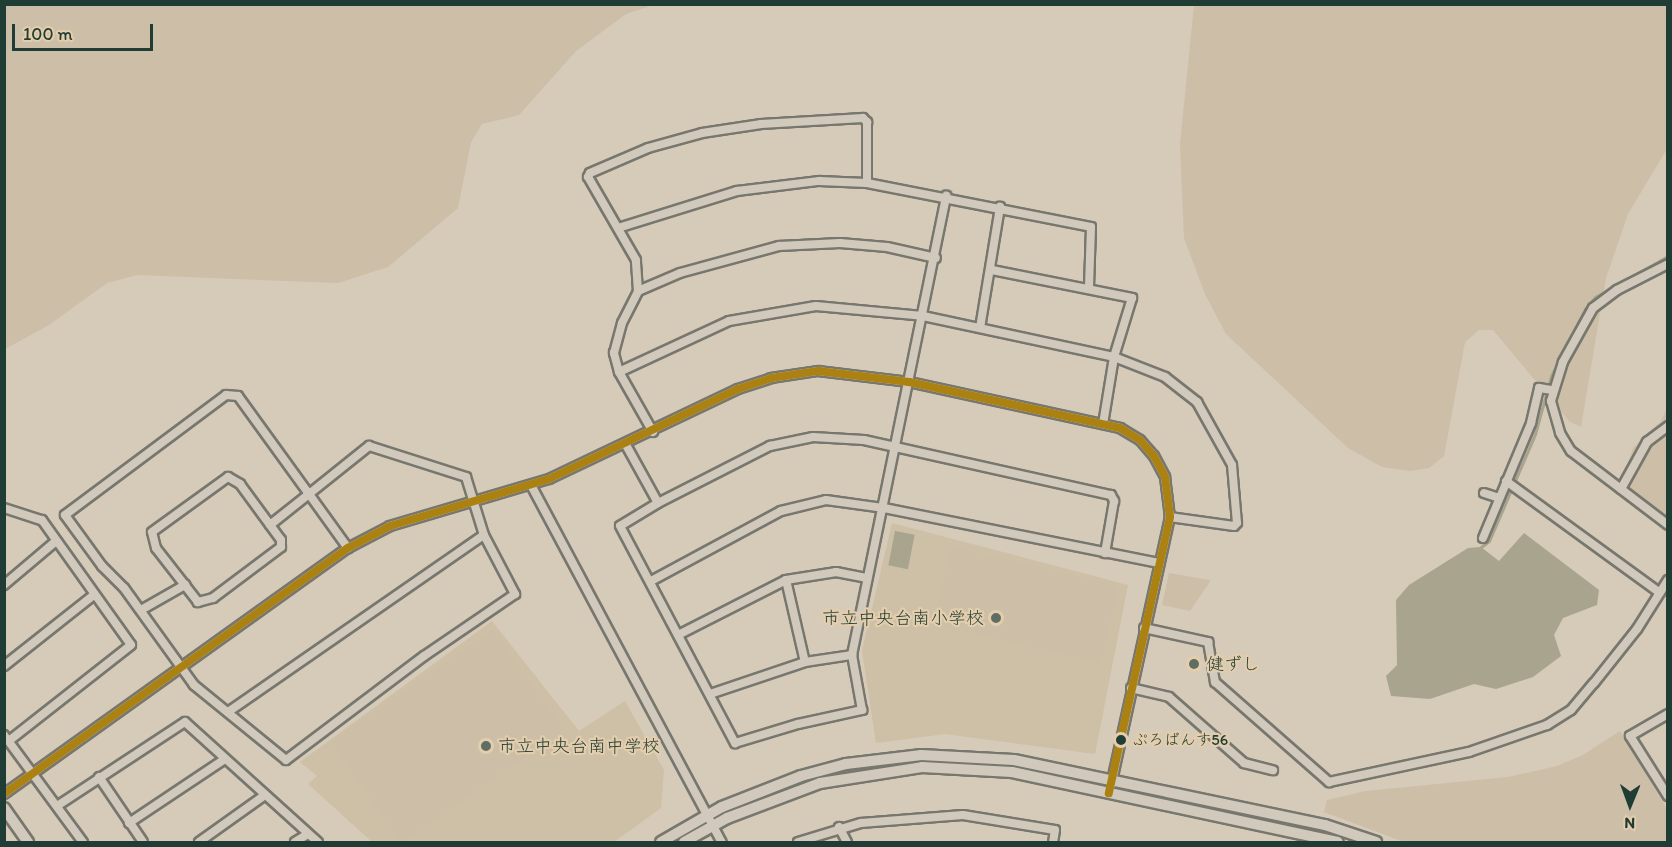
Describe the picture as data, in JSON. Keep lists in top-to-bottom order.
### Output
{
  "places": [
    "市立中央台南小学校",
    "健ずし",
    "ぷろばんす56",
    "市立中央台南中学校"
  ],
  "scale_bar": "100 m",
  "north": "bottom"
}
